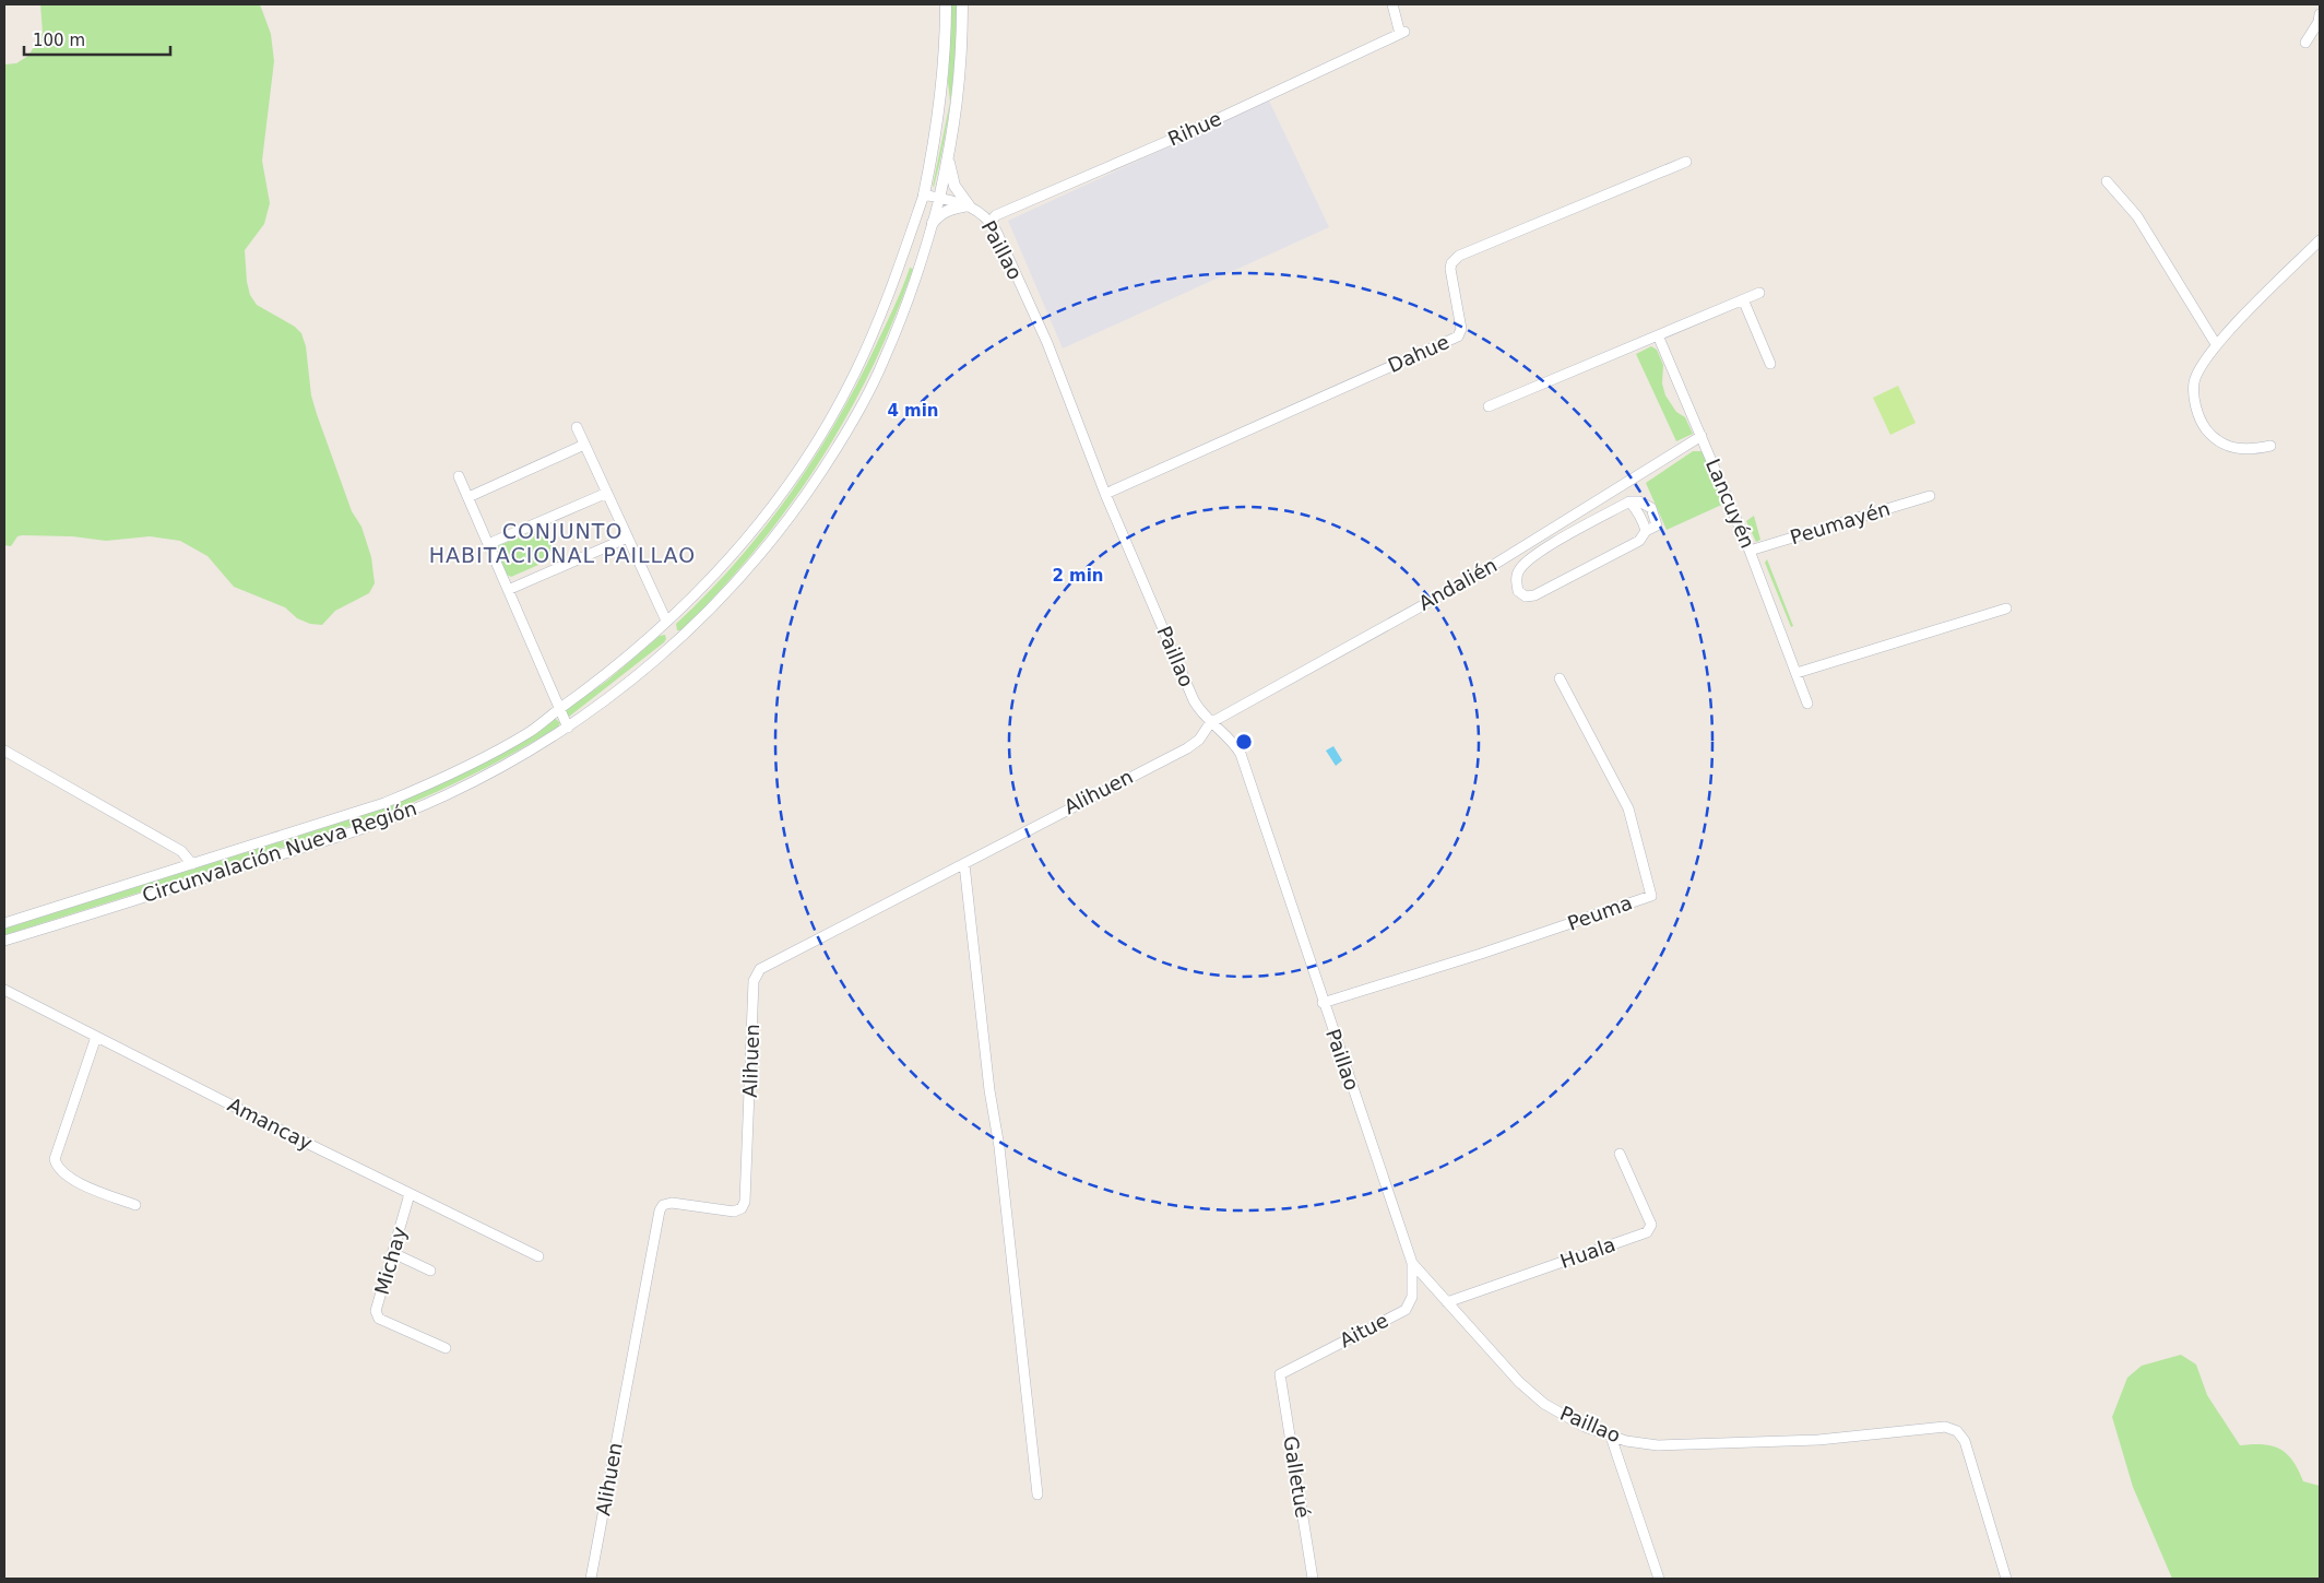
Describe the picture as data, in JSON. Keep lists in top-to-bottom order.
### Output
{
  "streets": {
    "street": [
      "Rihue",
      "Paillao",
      "Dahue",
      "Lancuyén",
      "Peumayén",
      "Andalién",
      "Alihuen",
      "Circunvalación Nueva Región",
      "Peuma",
      "Amancay",
      "Huala",
      "Michay",
      "Aitue",
      "Galletué"
    ]
  },
  "crossings": [
    ["Rihue", "Paillao"],
    ["Paillao", "Dahue"],
    ["Paillao", "Andalién"],
    ["Paillao", "Alihuen"],
    ["Paillao", "Circunvalación Nueva Región"],
    ["Paillao", "Peuma"],
    ["Paillao", "Huala"],
    ["Paillao", "Aitue"],
    ["Lancuyén", "Peumayén"],
    ["Lancuyén", "Andalién"],
    ["Andalién", "Alihuen"],
    ["Amancay", "Michay"],
    ["Aitue", "Galletué"]
  ],
  "districts": ["CONJUNTO HABITACIONAL PAILLAO"],
  "scale_bar": "100 m",
  "rings": ["4 min", "2 min"]
}
